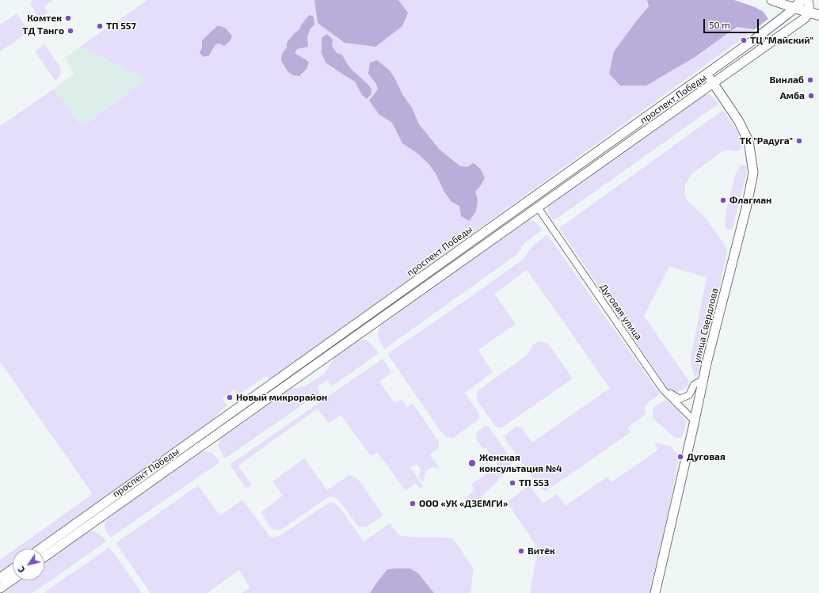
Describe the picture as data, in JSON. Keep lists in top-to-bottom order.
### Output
{
  "streets": {
    "main road": ["проспект Победы", "улица Свердлова"],
    "street": ["Дуговая улица"]
  },
  "crossings": [
    ["проспект Победы", "Дуговая улица"],
    ["проспект Победы", "улица Свердлова"],
    ["Дуговая улица", "улица Свердлова"]
  ],
  "places": [
    "Комтек",
    "ТП 557",
    "ТД Танго",
    "ТЦ \"Майский\"",
    "Винлаб",
    "Амба",
    "ТК \"Радуга\"",
    "Флагман",
    "Новый микрорайон",
    "Дуговая",
    "Женская консультация №4",
    "ТП 553",
    "ООО «УК «ДЗЕМГИ»",
    "Витёк"
  ],
  "scale_bar": "50 m",
  "north": "bottom left"
}
